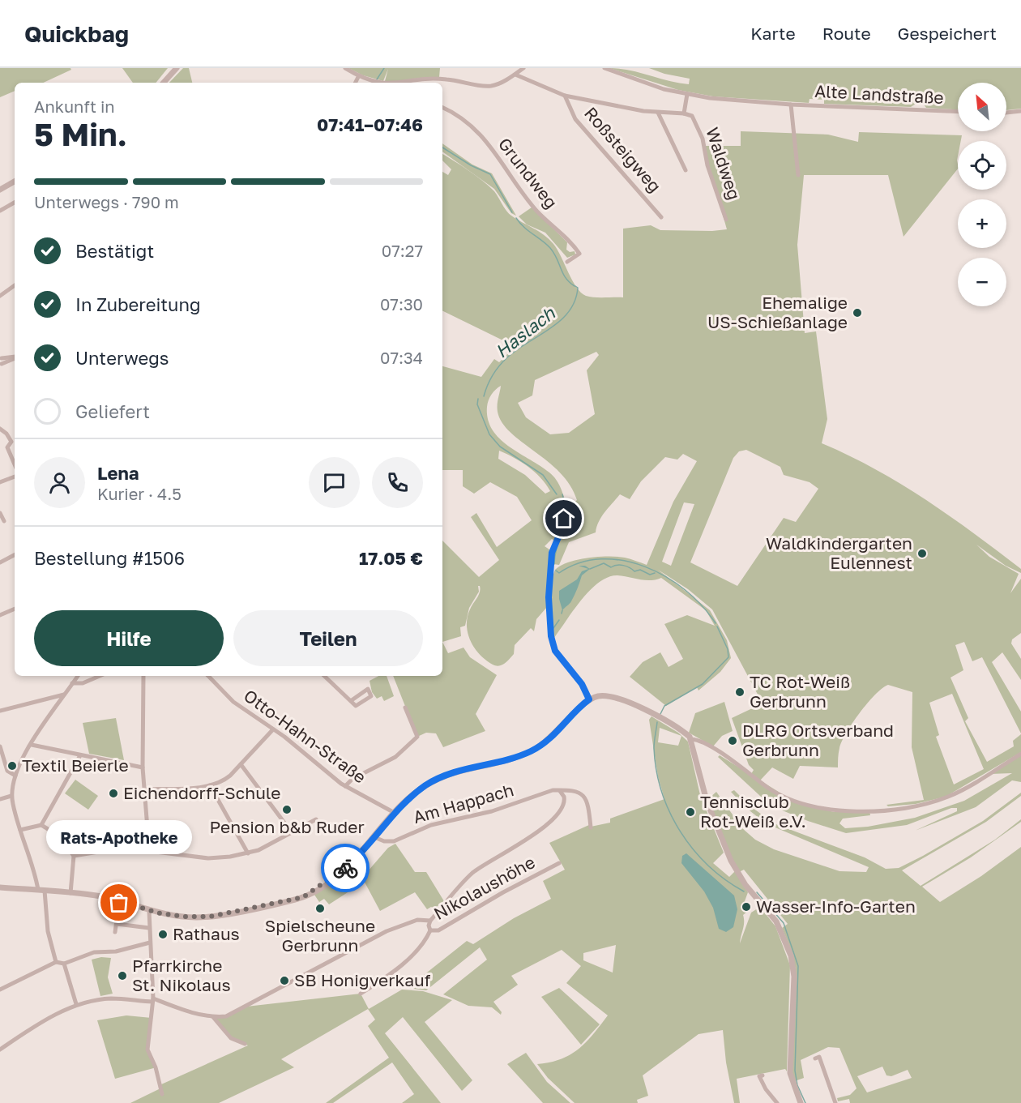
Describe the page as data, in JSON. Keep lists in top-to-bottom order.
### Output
{
  "streets": {
    "street": [
      "Alte Landstraße",
      "Roßsteigweg",
      "Waldweg",
      "Grundweg",
      "Otto-Hahn-Straße",
      "Am Happach",
      "Nikolaushöhe"
    ]
  },
  "crossings": [
    ["Alte Landstraße", "Waldweg"]
  ],
  "water": ["Haslach"],
  "places": [
    "Ehemalige US-Schießanlage",
    "Waldkindergarten Eulennest",
    "TC Rot-Weiß Gerbrunn",
    "DLRG Ortsverband Gerbrunn",
    "Textil Beierle",
    "Eichendorff-Schule",
    "Pension b&b Ruder",
    "Tennisclub Rot-Weiß e.V.",
    "Rats-Apotheke",
    "Wasser-Info-Garten",
    "Spielscheune Gerbrunn",
    "Rathaus",
    "Pfarrkirche St. Nikolaus",
    "SB Honigverkauf"
  ],
  "north": "top left",
  "page": {
    "header": "Quickbag",
    "nav": ["Karte", "Route", "Gespeichert"],
    "map_buttons": ["+", "−"],
    "heading": ["5 Min.", "Ankunft in", "07:41–07:46"],
    "panel": [
      "Lena",
      "Kurier · 4.5",
      "Bestellung #1506",
      "17.05 €"
    ],
    "bar": "Unterwegs · 790 m",
    "list": [
      ["Bestätigt", "07:27"],
      ["In Zubereitung", "07:30"],
      ["Unterwegs", "07:34"],
      "Geliefert"
    ],
    "buttons": ["Hilfe", "Teilen"],
    "bubble": "Rats-Apotheke"
  }
}
